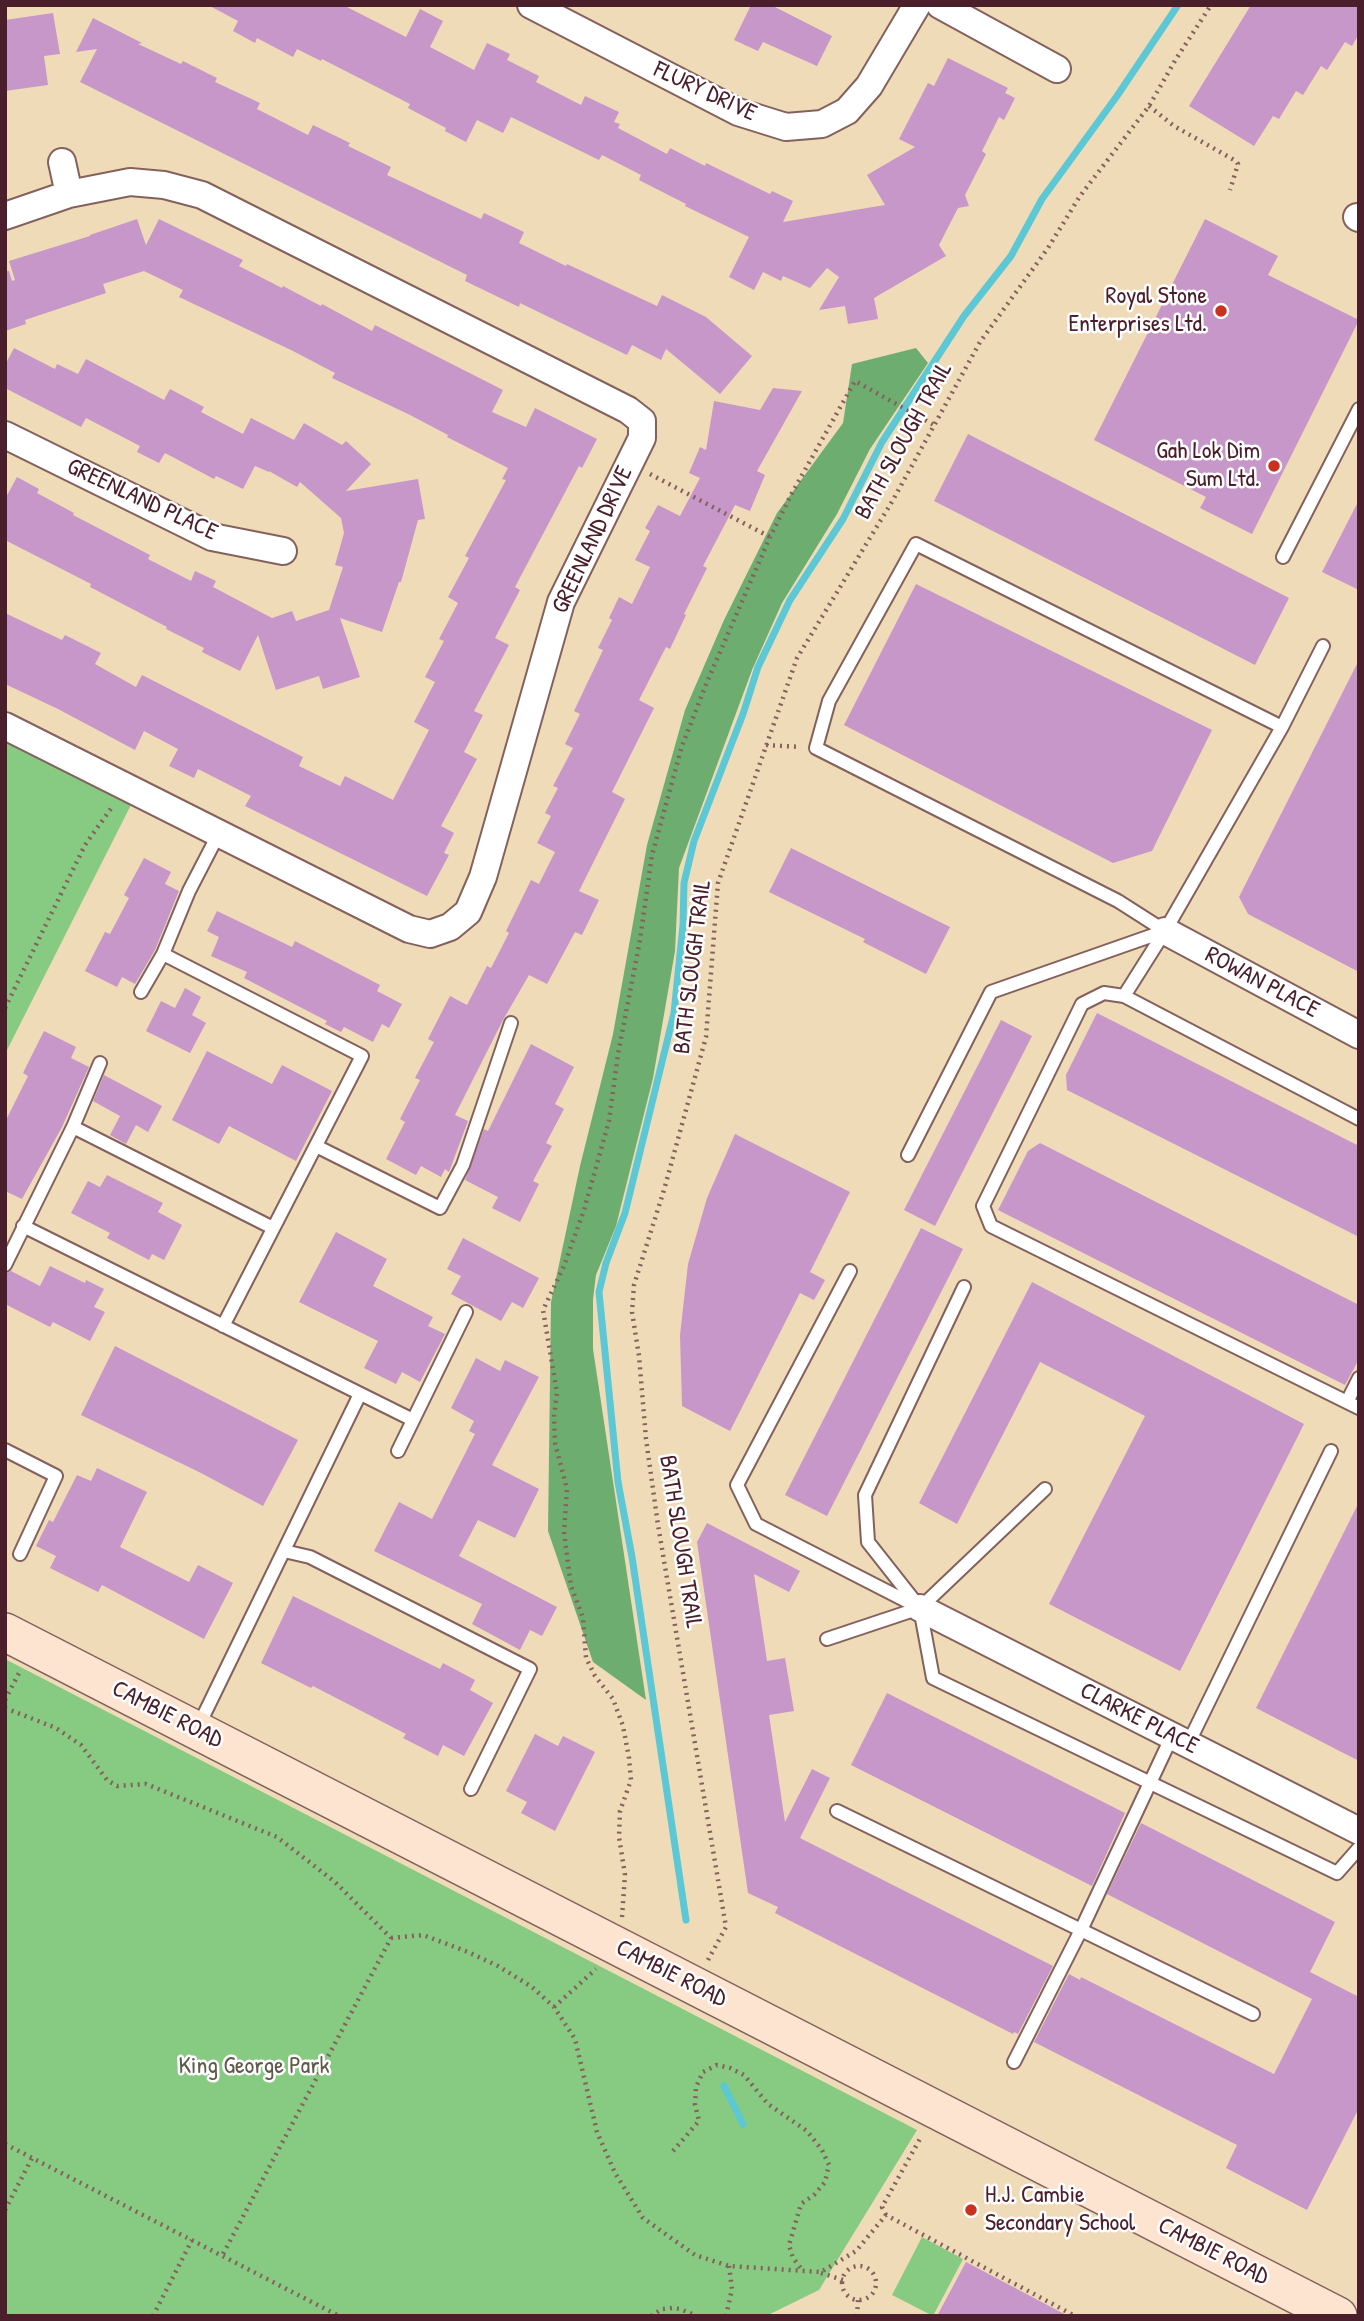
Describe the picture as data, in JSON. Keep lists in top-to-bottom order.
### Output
{
  "streets": {
    "main road": ["CAMBIE ROAD"],
    "street": [
      "FLURY DRIVE",
      "GREENLAND PLACE",
      "GREENLAND DRIVE",
      "ROWAN PLACE",
      "CLARKE PLACE"
    ],
    "path": ["BATH SLOUGH TRAIL"]
  },
  "parks": ["King George Park"],
  "places": ["Royal Stone Enterprises Ltd.", "Gah Lok Dim Sum Ltd.", "H.J. Cambie Secondary School"]
}
